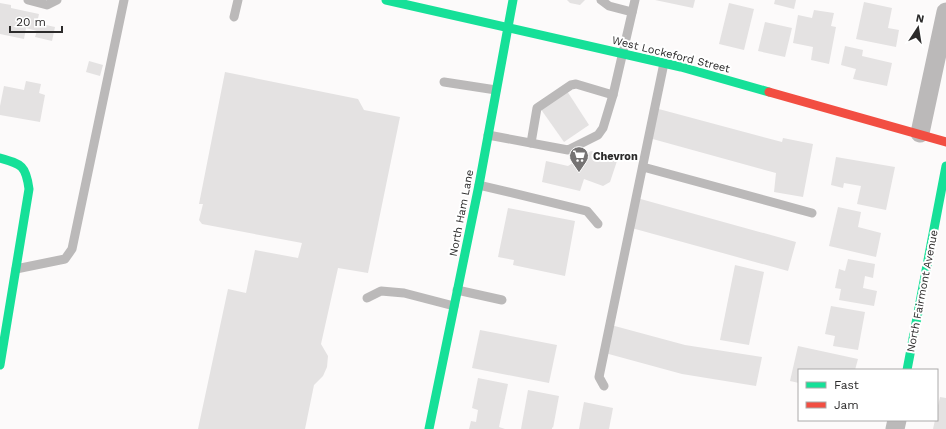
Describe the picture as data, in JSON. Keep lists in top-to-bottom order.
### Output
{
  "streets": {
    "street": ["West Lockeford Street", "North Ham Lane", "North Fairmont Avenue"]
  },
  "crossings": [
    ["West Lockeford Street", "North Ham Lane"]
  ],
  "places": {
    "supermarket": ["Chevron"]
  },
  "legend": ["Fast", "Jam"],
  "scale_bar": "20 m",
  "north": "top"
}
